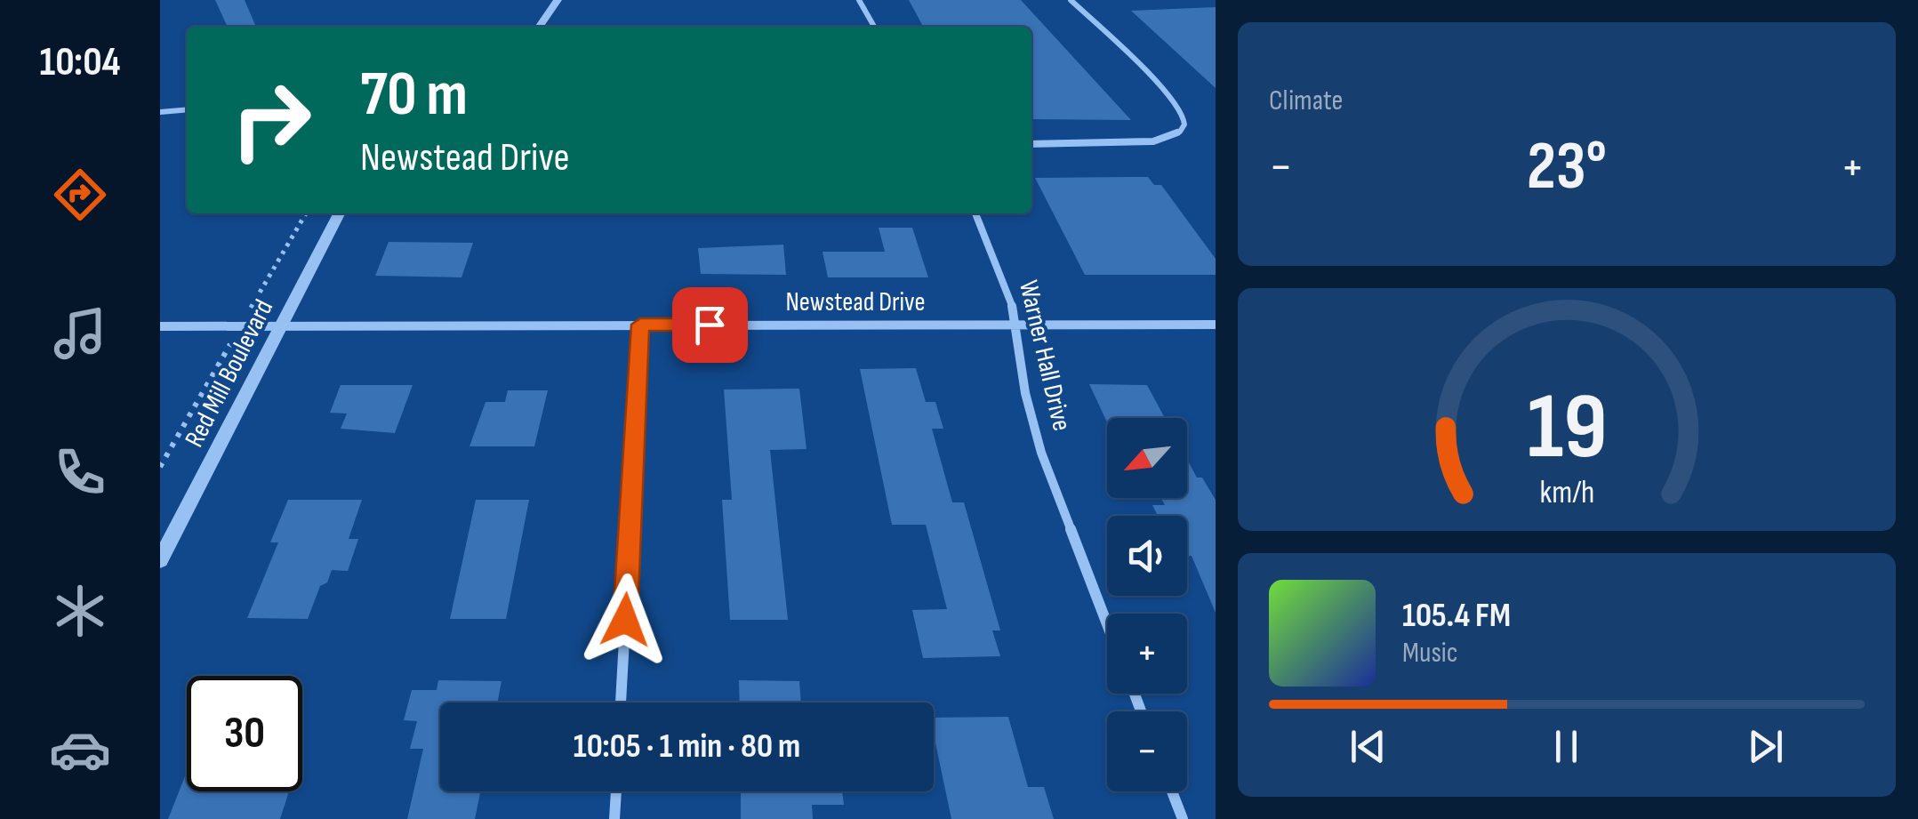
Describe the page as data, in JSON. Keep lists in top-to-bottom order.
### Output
{
  "streets": {
    "street": ["Newstead Drive", "Warner Hall Drive", "Red Mill Boulevard"]
  },
  "crossings": [
    ["Newstead Drive", "Warner Hall Drive"],
    ["Newstead Drive", "Red Mill Boulevard"]
  ],
  "north": "bottom left",
  "page": {
    "tabs": "10:04",
    "tile": "Climate",
    "turn": ["70 m", "Newstead Drive"],
    "heat": ["−", "23°", "+"],
    "map_buttons": ["+", "−"],
    "song": ["105.4 FM", "Music"],
    "limit": "30",
    "trip": "10:05 · 1 min · 80 m",
    "gauge": ["19", "km/h"]
  }
}
